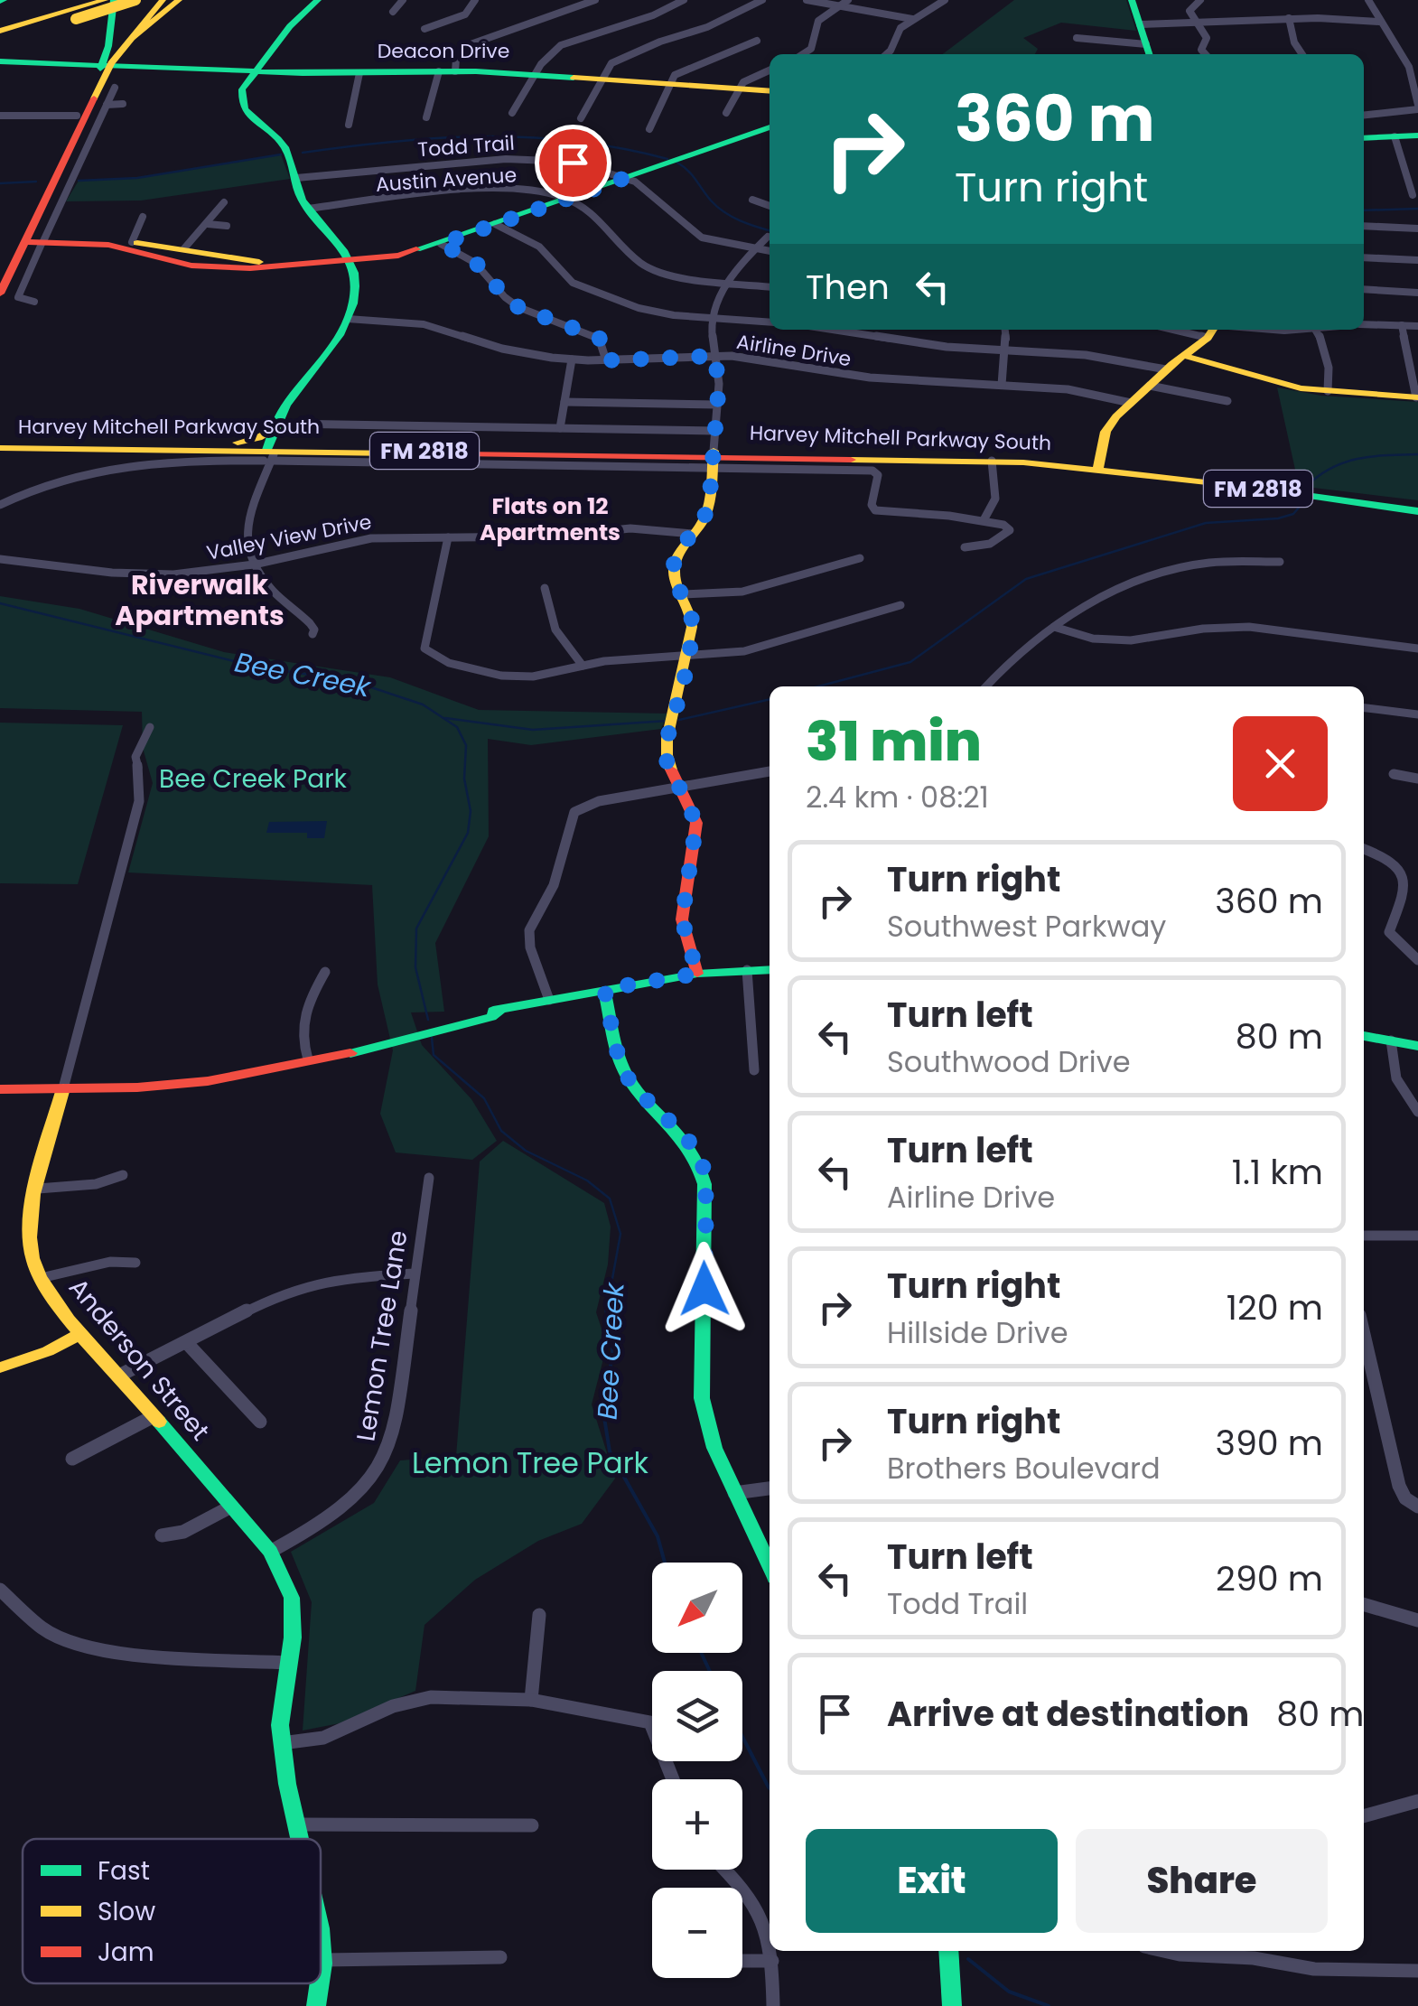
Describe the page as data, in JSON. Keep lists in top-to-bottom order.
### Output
{
  "streets": {
    "main road": [
      "Deacon Drive",
      "Harvey Mitchell Parkway South",
      "FM 2818",
      "Anderson Street"
    ],
    "street": [
      "Todd Trail",
      "Austin Avenue",
      "Airline Drive",
      "Valley View Drive",
      "Lemon Tree Lane"
    ]
  },
  "crossings": [
    ["Lemon Tree Lane", "Anderson Street"]
  ],
  "districts": ["Flats on 12 Apartments", "Riverwalk Apartments"],
  "water": ["Bee Creek"],
  "parks": ["Bee Creek Park", "Lemon Tree Park"],
  "legend": ["Fast", "Slow", "Jam"],
  "north": "bottom left",
  "page": {
    "turn": ["360 m", "Turn right"],
    "then": "Then",
    "heading": ["31 min", "2.4 km · 08:21"],
    "list": [
      {
        "name": "Turn right",
        "note": "Southwest Parkway",
        "value": "360 m"
      },
      {
        "name": "Turn left",
        "note": "Southwood Drive",
        "value": "80 m"
      },
      {
        "name": "Turn left",
        "note": "Airline Drive",
        "value": "1.1 km"
      },
      {
        "name": "Turn right",
        "note": "Hillside Drive",
        "value": "120 m"
      },
      {
        "name": "Turn right",
        "note": "Brothers Boulevard",
        "value": "390 m"
      },
      {
        "name": "Turn left",
        "note": "Todd Trail",
        "value": "290 m"
      },
      {
        "name": "Arrive at destination",
        "value": "80 m"
      }
    ],
    "map_buttons": ["+", "−"],
    "buttons": ["Exit", "Share"]
  }
}
